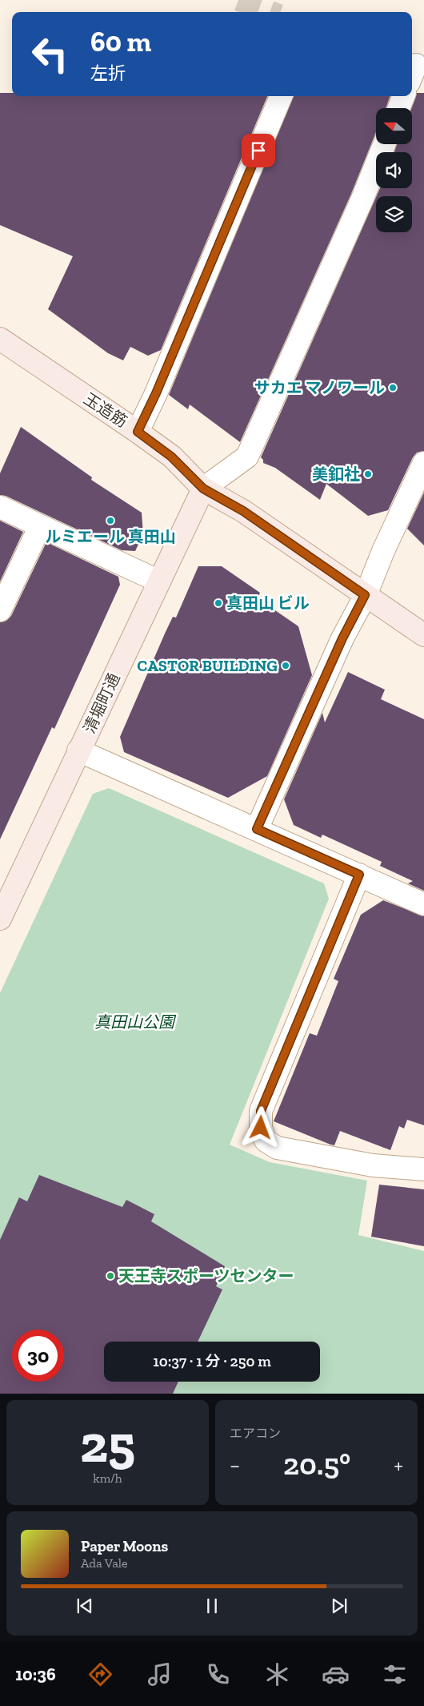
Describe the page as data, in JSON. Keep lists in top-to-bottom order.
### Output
{
  "streets": {
    "street": ["玉造筋", "清堀町通"]
  },
  "crossings": [
    ["玉造筋", "清堀町通"]
  ],
  "parks": ["真田山公園"],
  "places": [
    "サカエ マノワール",
    "美釦社",
    "ルミエール 真田山",
    "真田山 ビル",
    "CASTOR BUILDING",
    "天王寺スポーツセンター"
  ],
  "north": "left",
  "page": {
    "turn": ["60 m", "左折"],
    "limit": "30",
    "trip": "10:37 · 1 分 · 250 m",
    "tile": [
      ["25", "km/h"],
      "エアコン"
    ],
    "heat": ["−", "20.5°", "+"],
    "song": ["Paper Moons", "Ada Vale"],
    "tabs": "10:36"
  }
}
